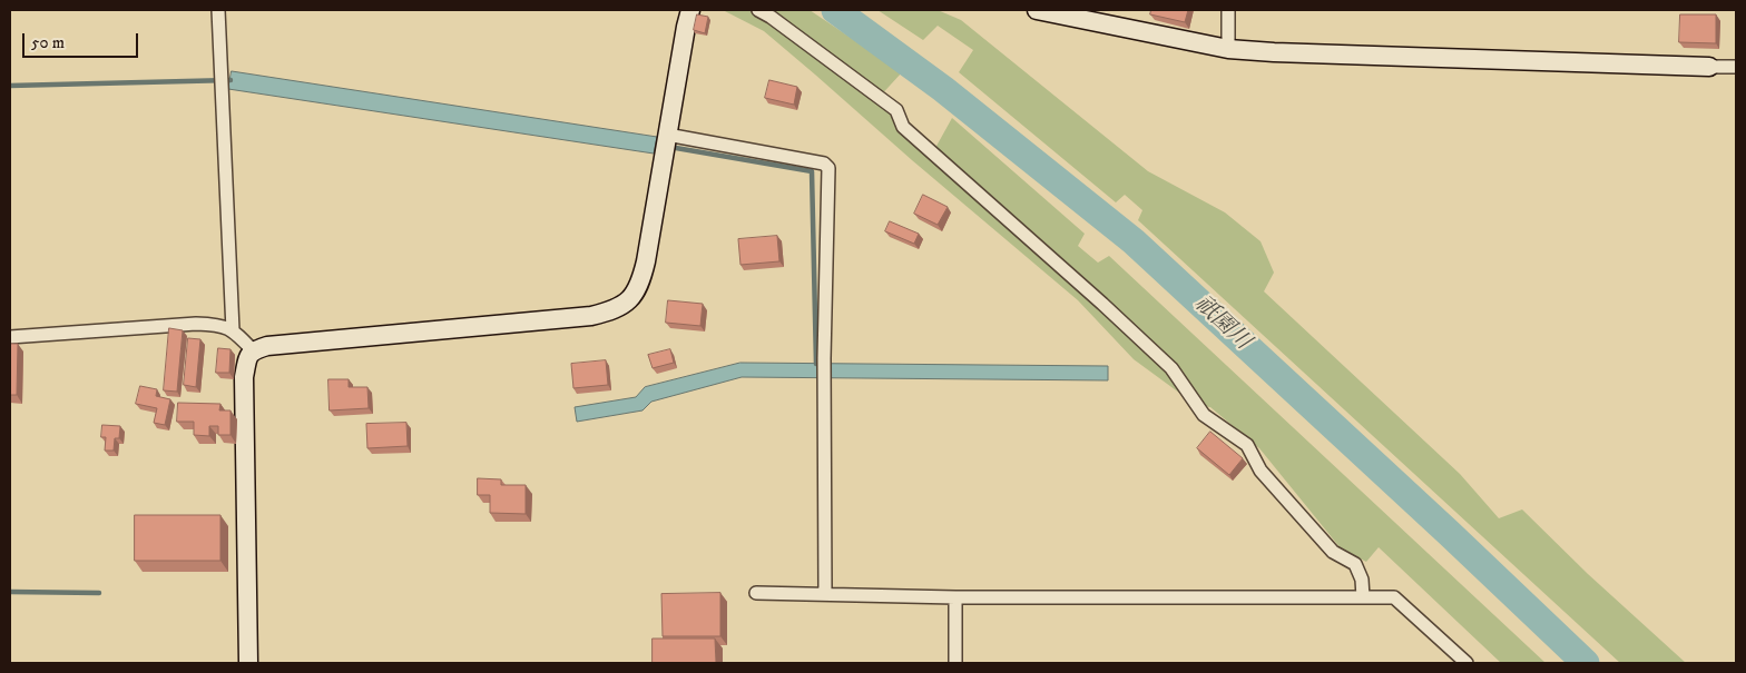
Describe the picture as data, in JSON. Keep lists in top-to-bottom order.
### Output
{
  "water": ["祇園川"],
  "scale_bar": "50 m"
}
